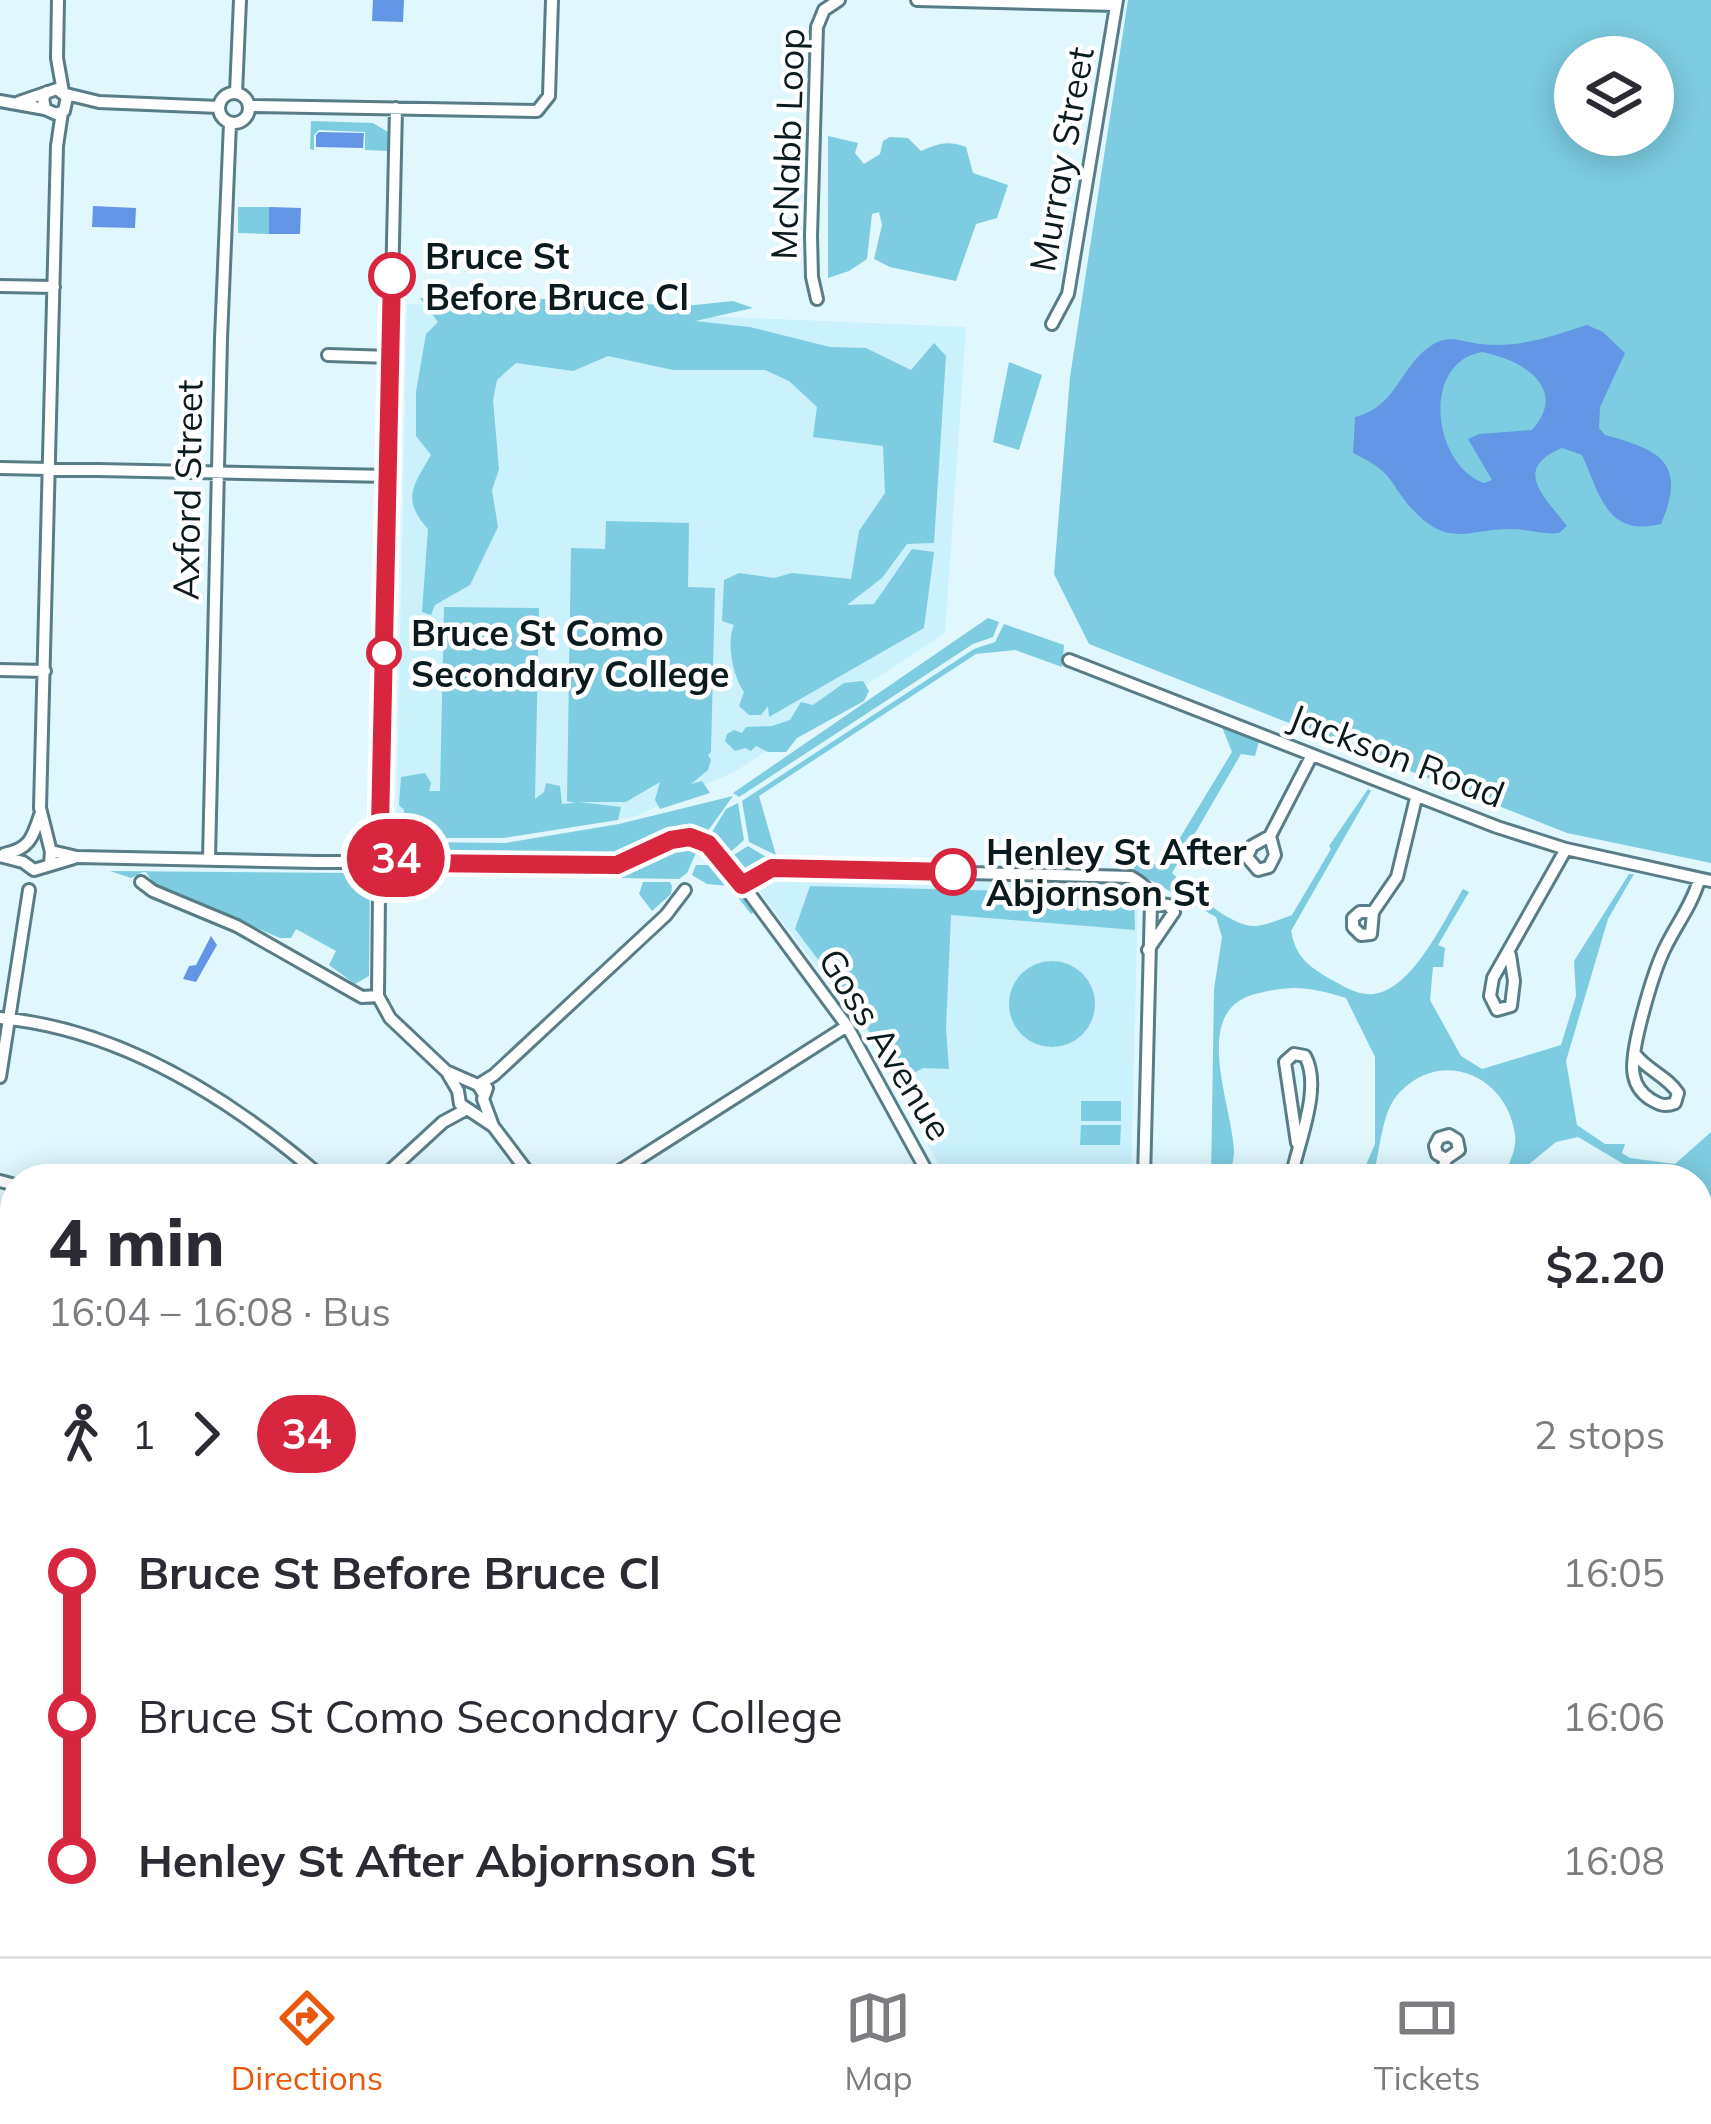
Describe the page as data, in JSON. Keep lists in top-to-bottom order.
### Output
{
  "streets": {
    "street": [
      "McNabb Loop",
      "Murray Street",
      "Axford Street",
      "Jackson Road",
      "Goss Avenue"
    ]
  },
  "places": ["Bruce St Before Bruce Cl", "Bruce St Como Secondary College", "Henley St After Abjornson St"],
  "lines": ["bus line 34"],
  "page": {
    "on_map": "34",
    "heading": ["4 min", "16:04 – 16:08 · Bus", "$2.20"],
    "legs": ["1", "34", "2 stops"],
    "list": [
      {
        "name": "Bruce St Before Bruce Cl",
        "value": "16:05"
      },
      {
        "name": "Bruce St Como Secondary College",
        "value": "16:06"
      },
      {
        "name": "Henley St After Abjornson St",
        "value": "16:08"
      }
    ],
    "tabs": ["Directions", "Map", "Tickets"]
  }
}
